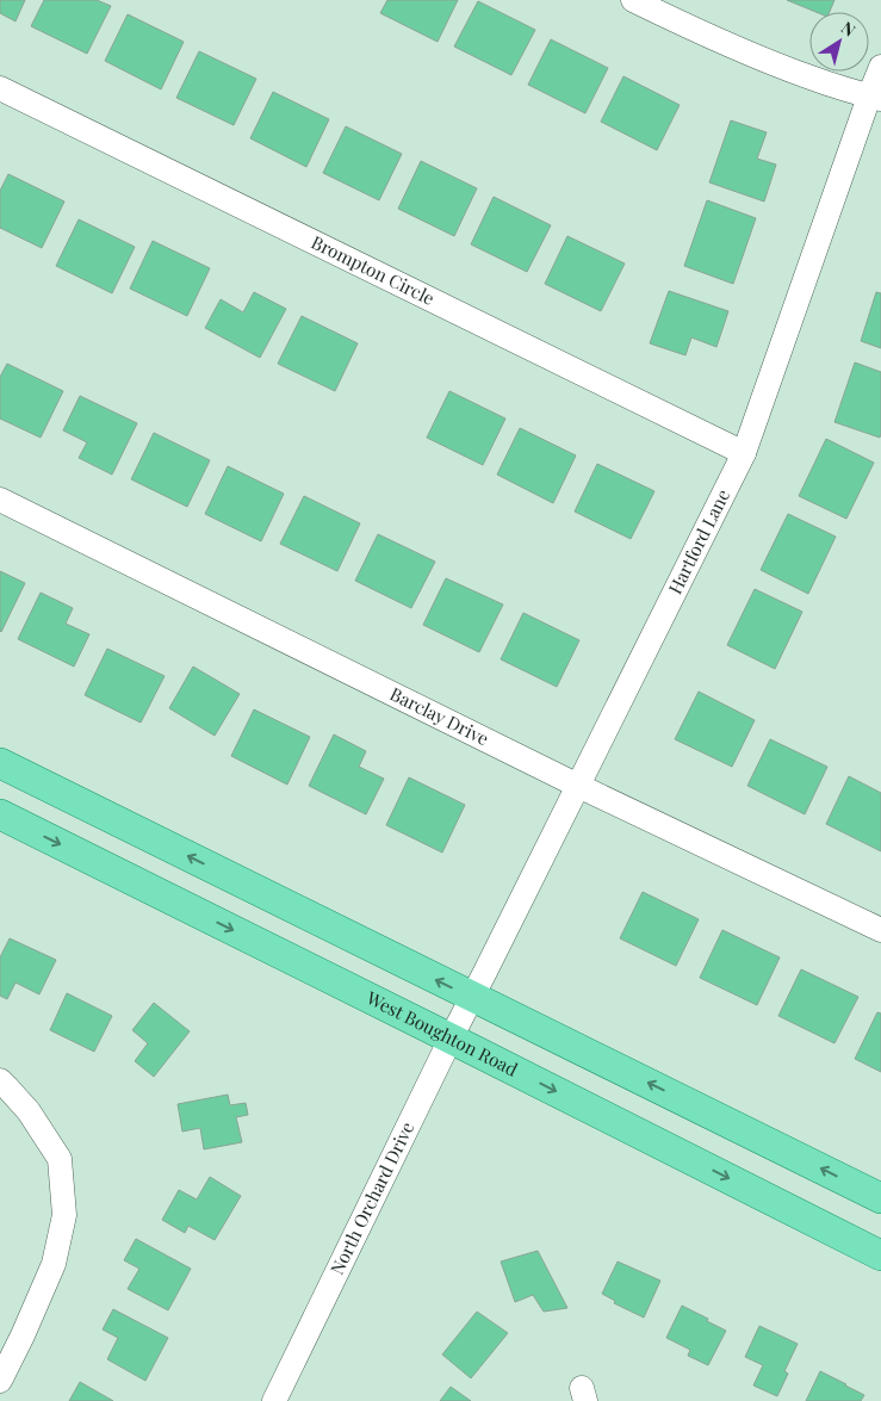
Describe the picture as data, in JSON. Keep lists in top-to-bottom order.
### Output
{
  "streets": {
    "main road": ["West Boughton Road"],
    "street": [
      "Brompton Circle",
      "Hartford Lane",
      "Barclay Drive",
      "North Orchard Drive"
    ]
  },
  "crossings": [
    ["Brompton Circle", "Hartford Lane"],
    ["Hartford Lane", "Barclay Drive"],
    ["Hartford Lane", "North Orchard Drive"],
    ["West Boughton Road", "North Orchard Drive"]
  ],
  "north": "top right"
}
